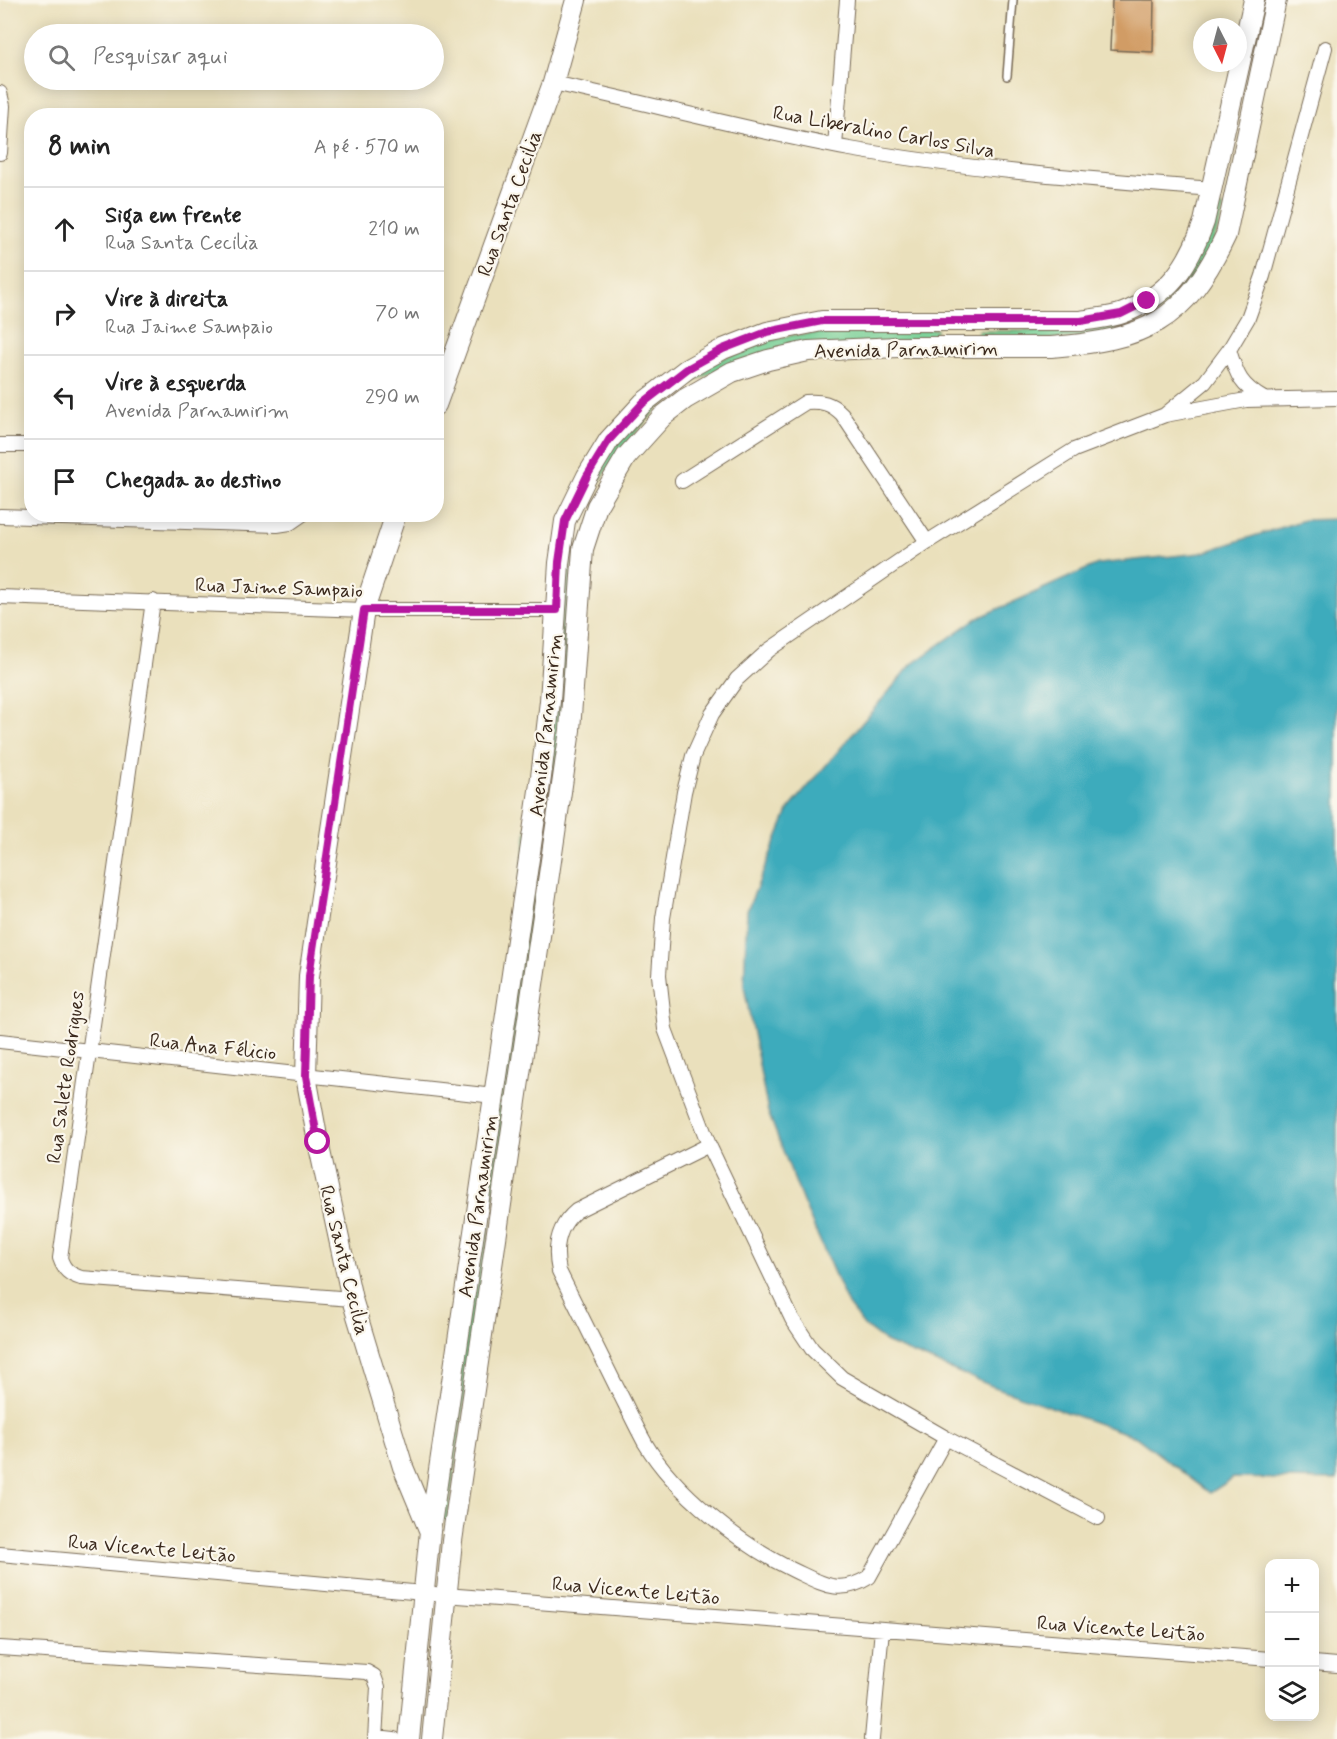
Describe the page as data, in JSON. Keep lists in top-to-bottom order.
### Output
{
  "streets": {
    "street": [
      "Rua Liberalino Carlos Silva",
      "Rua Santa Cecilia",
      "Avenida Parnamirim",
      "Rua Jaime Sampaio",
      "Rua Ana Félicio",
      "Rua Salete Rodrigues",
      "Rua Vicente Leitão"
    ]
  },
  "crossings": [
    ["Rua Liberalino Carlos Silva", "Rua Santa Cecilia"],
    ["Rua Liberalino Carlos Silva", "Avenida Parnamirim"],
    ["Rua Santa Cecilia", "Avenida Parnamirim"],
    ["Rua Santa Cecilia", "Rua Jaime Sampaio"],
    ["Rua Santa Cecilia", "Rua Ana Félicio"],
    ["Rua Santa Cecilia", "Rua Salete Rodrigues"],
    ["Avenida Parnamirim", "Rua Jaime Sampaio"],
    ["Avenida Parnamirim", "Rua Ana Félicio"],
    ["Avenida Parnamirim", "Rua Vicente Leitão"],
    ["Rua Jaime Sampaio", "Rua Salete Rodrigues"],
    ["Rua Ana Félicio", "Rua Salete Rodrigues"]
  ],
  "north": "bottom",
  "page": {
    "search": "Pesquisar aqui",
    "heading": ["8 min", "A pé · 570 m"],
    "list": [
      ["Siga em frente", "Rua Santa Cecilia", "210 m"],
      ["Vire à direita", "Rua Jaime Sampaio", "70 m"],
      ["Vire à esquerda", "Avenida Parnamirim", "290 m"],
      "Chegada ao destino"
    ],
    "map_buttons": ["+", "−"]
  }
}
